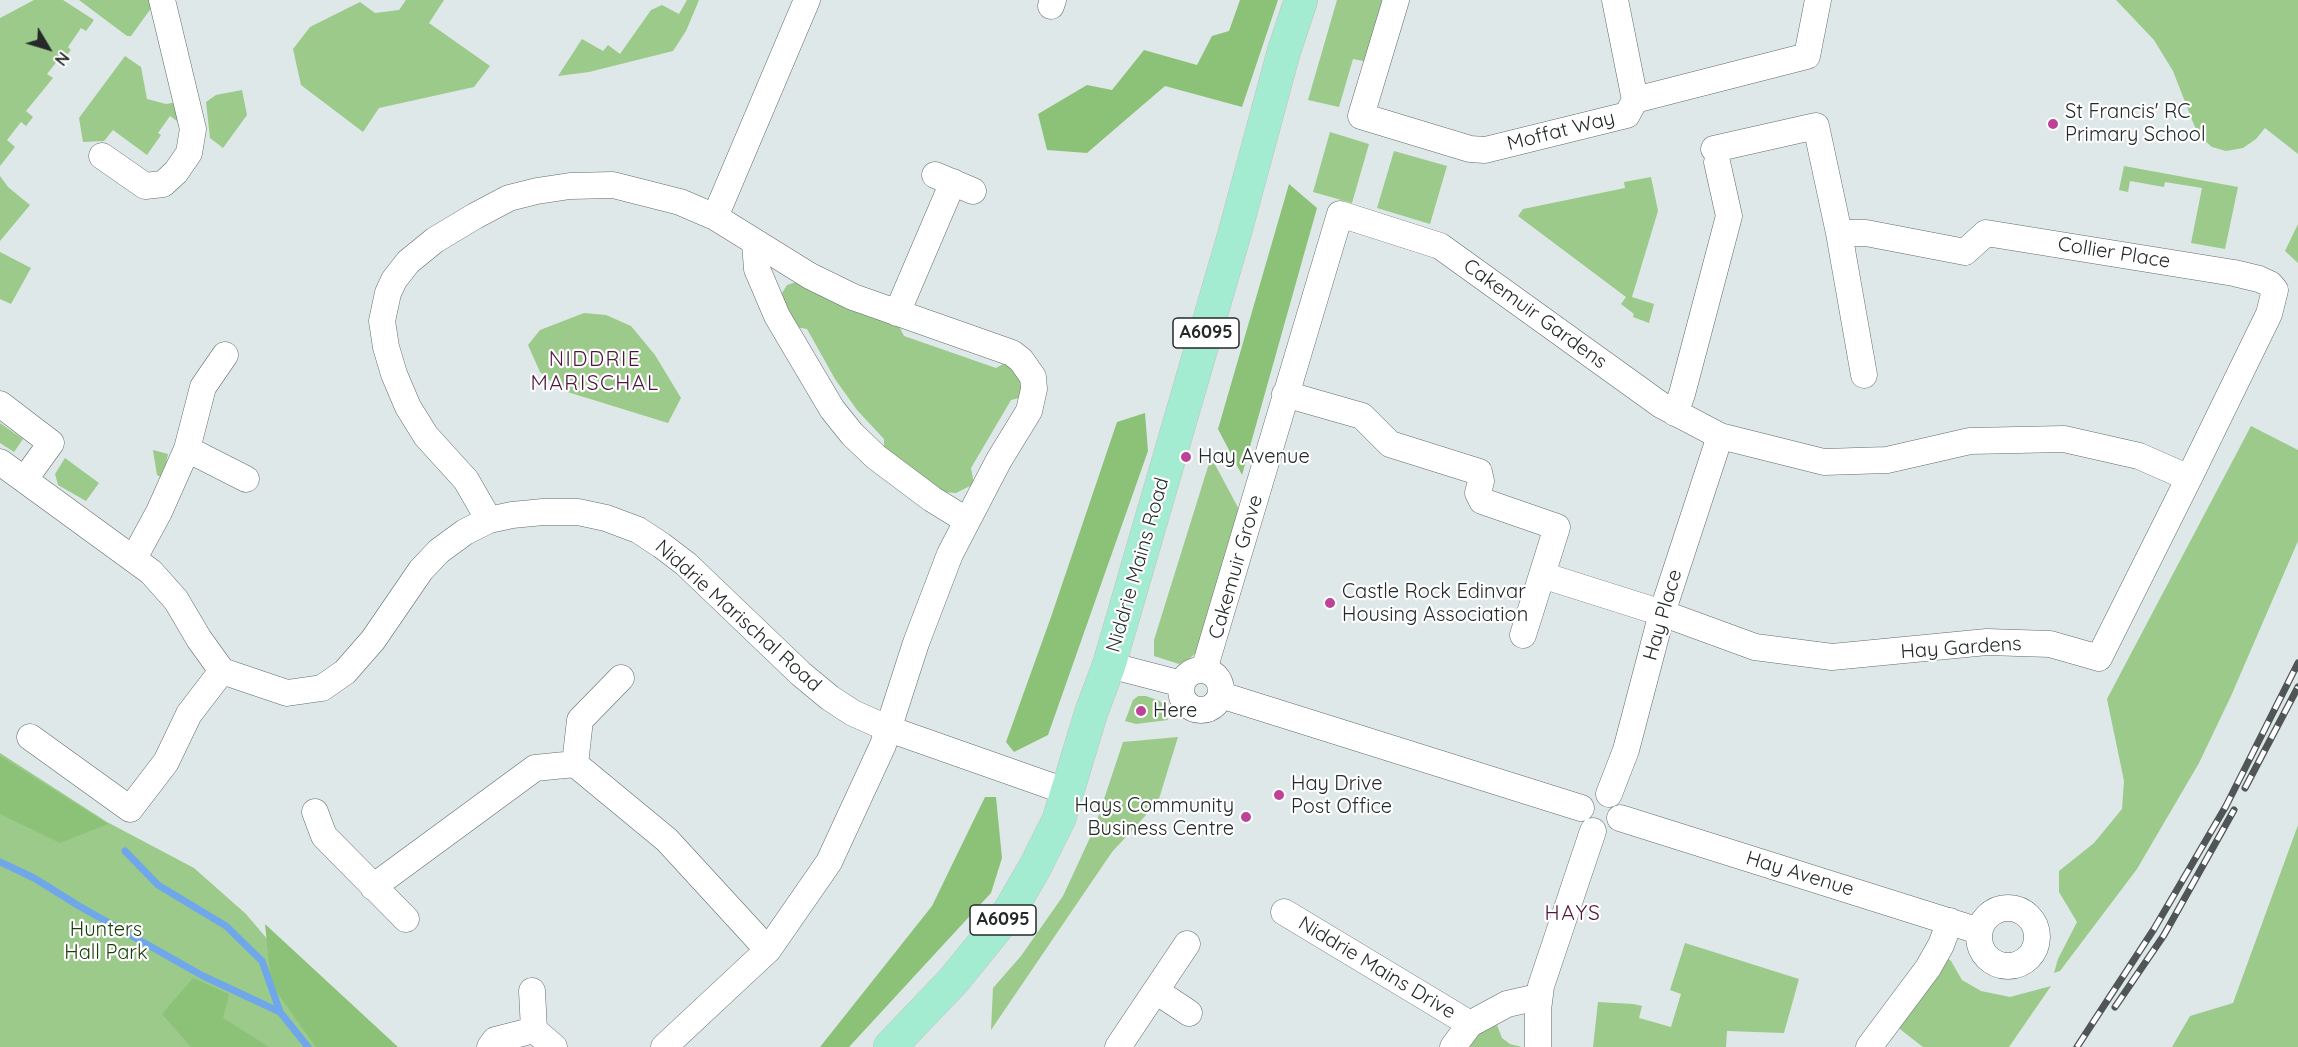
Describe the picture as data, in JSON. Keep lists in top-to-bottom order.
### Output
{
  "streets": {
    "main road": ["A6095", "Niddrie Mains Road"],
    "street": [
      "Moffat Way",
      "Collier Place",
      "Cakemuir Gardens",
      "Cakemuir Grove",
      "Hay Place",
      "Niddrie Marischal Road",
      "Hay Gardens",
      "Hay Avenue",
      "Niddrie Mains Drive"
    ]
  },
  "crossings": [
    ["Collier Place", "Hay Gardens"],
    ["Cakemuir Gardens", "Cakemuir Grove"],
    ["Cakemuir Gardens", "Hay Place"],
    ["Niddrie Mains Road", "Niddrie Marischal Road"],
    ["Hay Place", "Hay Gardens"],
    ["Hay Place", "Hay Avenue"]
  ],
  "districts": ["NIDDRIE MARISCHAL", "HAYS"],
  "parks": ["Hunters Hall Park"],
  "places": [
    "St Francis' RC Primary School",
    "Hay Avenue",
    "Castle Rock Edinvar Housing Association",
    "Here",
    "Hay Drive Post Office",
    "Hays Community Business Centre"
  ],
  "north": "bottom right"
}
